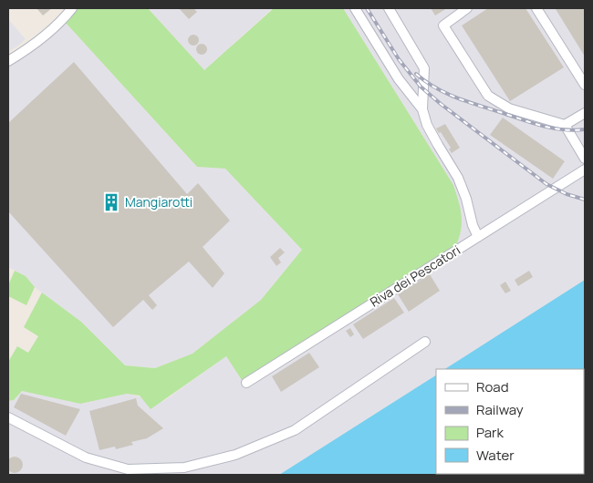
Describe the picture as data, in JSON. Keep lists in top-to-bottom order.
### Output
{
  "streets": {
    "street": ["Riva dei Pescatori"]
  },
  "places": {
    "building": ["Mangiarotti"]
  },
  "legend": [
    "Road",
    "Railway",
    "Park",
    "Water"
  ]
}
